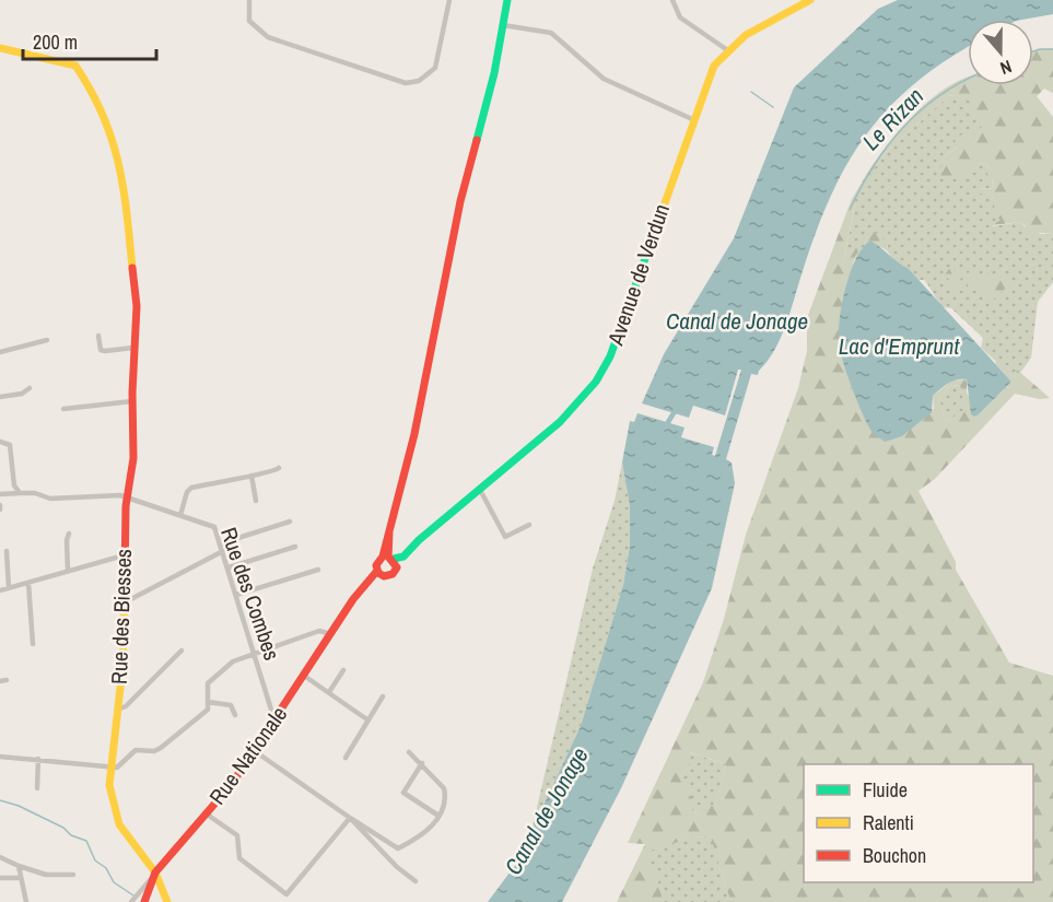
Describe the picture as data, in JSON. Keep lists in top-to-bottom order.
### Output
{
  "streets": {
    "main road": ["Avenue de Verdun", "Rue des Biesses", "Rue Nationale"],
    "street": ["Rue des Combes"]
  },
  "crossings": [
    ["Avenue de Verdun", "Rue Nationale"],
    ["Rue des Combes", "Rue des Biesses"],
    ["Rue des Combes", "Rue Nationale"],
    ["Rue des Biesses", "Rue Nationale"]
  ],
  "water": ["Le Rizan", "Canal de Jonage", "Lac d'Emprunt"],
  "legend": ["Fluide", "Ralenti", "Bouchon"],
  "scale_bar": "200 m",
  "north": "bottom"
}
